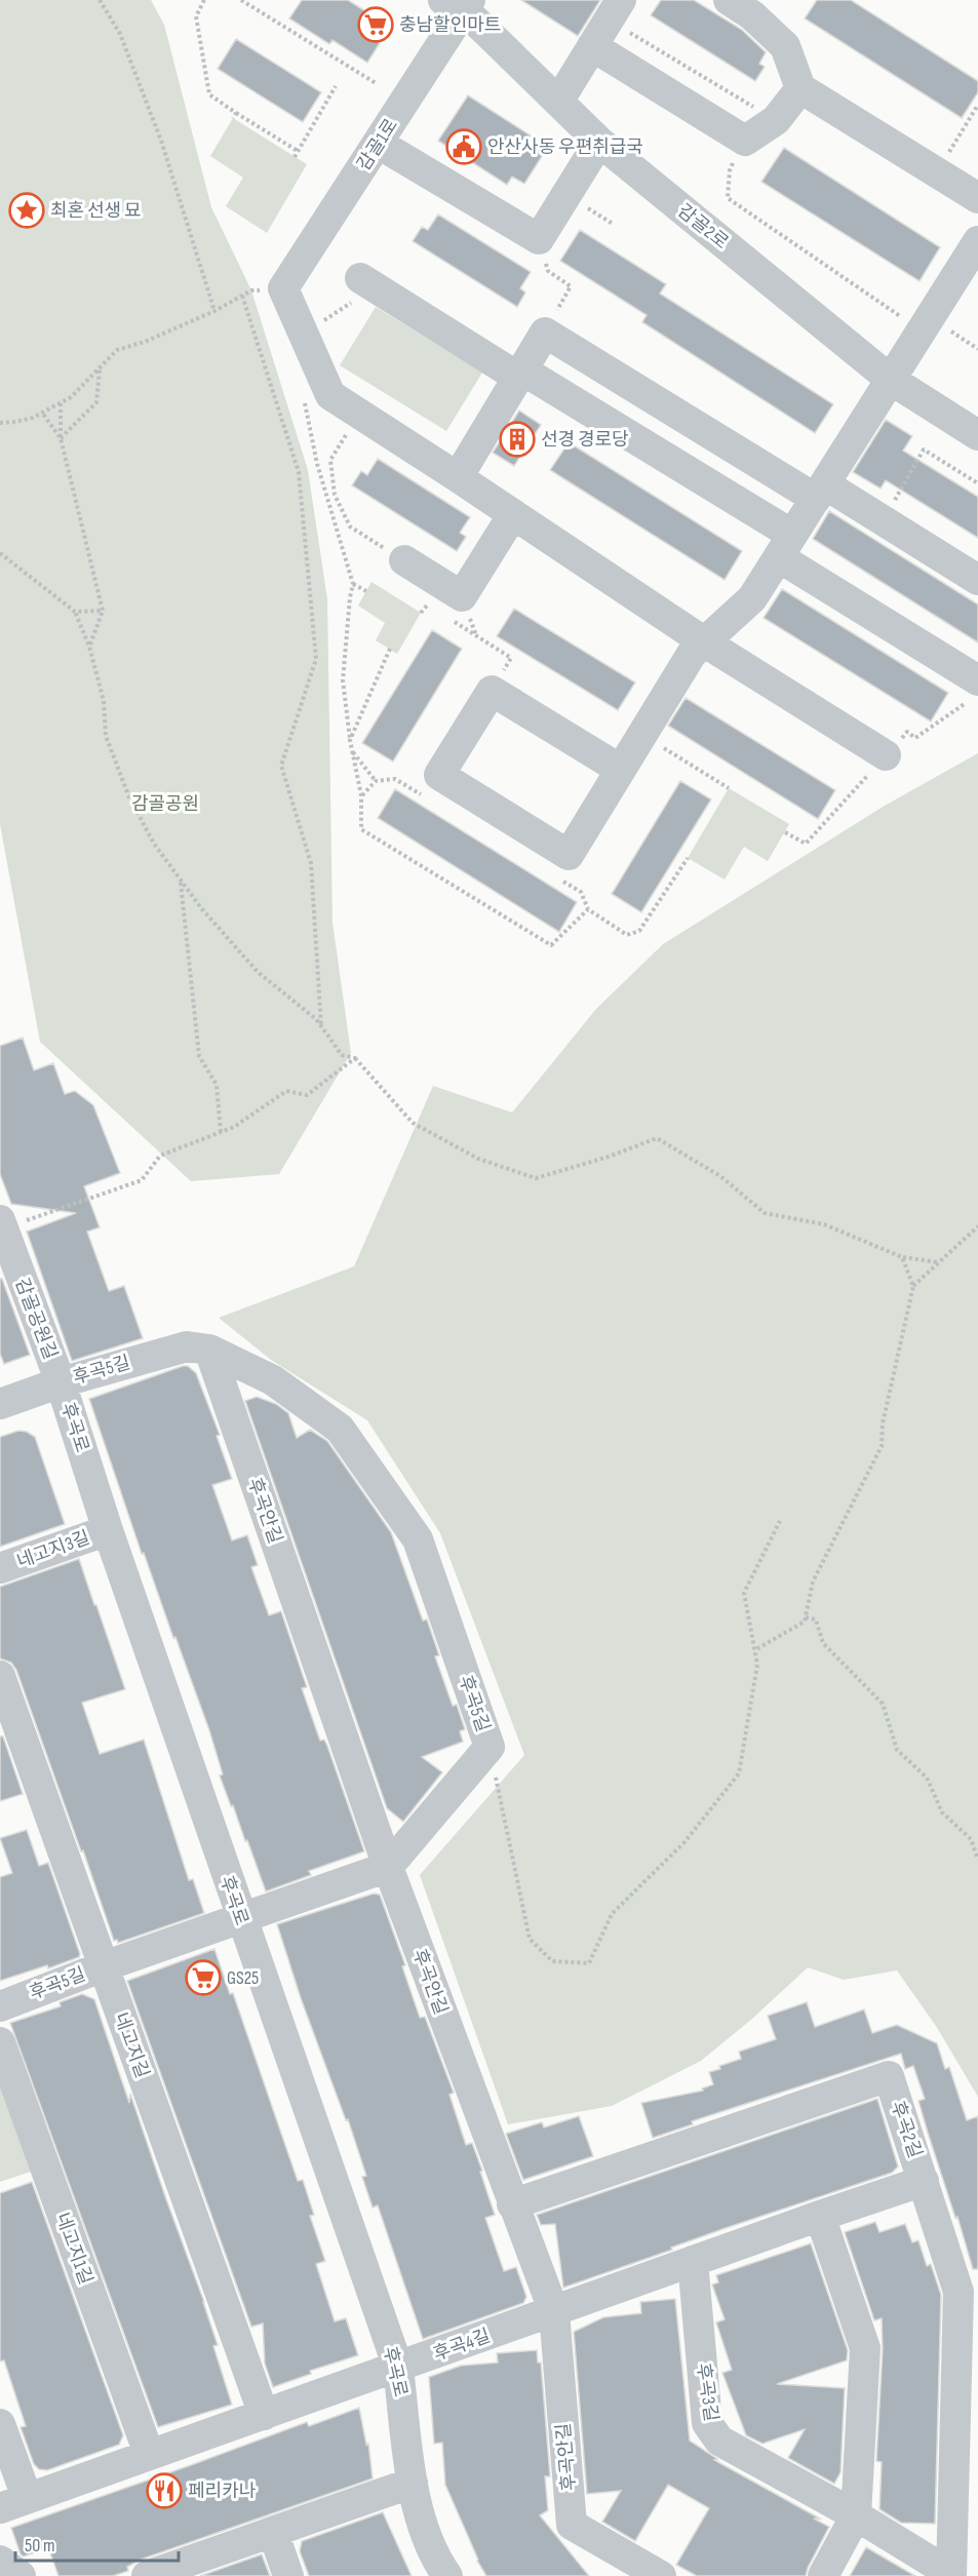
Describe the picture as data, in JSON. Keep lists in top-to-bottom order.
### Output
{
  "streets": {
    "street": [
      "감골1로",
      "감골2로",
      "감골공원길",
      "후곡5길",
      "후곡로",
      "후곡안길",
      "네고지3길",
      "네고지길",
      "후곡2길",
      "네고지1길",
      "후곡4길",
      "후곡3길"
    ]
  },
  "crossings": [
    ["감골1로", "감골2로"],
    ["감골공원길", "후곡5길"],
    ["감골공원길", "후곡로"],
    ["후곡5길", "후곡로"],
    ["후곡5길", "후곡안길"],
    ["후곡5길", "네고지길"],
    ["후곡로", "네고지3길"],
    ["후곡로", "후곡4길"],
    ["후곡안길", "후곡2길"],
    ["후곡안길", "후곡4길"],
    ["네고지길", "후곡4길"],
    ["후곡2길", "후곡4길"],
    ["후곡2길", "후곡3길"],
    ["네고지1길", "후곡4길"],
    ["후곡4길", "후곡3길"]
  ],
  "parks": ["감골공원"],
  "places": {
    "supermarket": ["충남할인마트", "GS25"],
    "public building": ["안산사동 우편취급국"],
    "place": ["최혼 선생 묘"],
    "building": ["선경 경로당"],
    "restaurant": ["페리카나"]
  },
  "scale_bar": "50 m"
}
